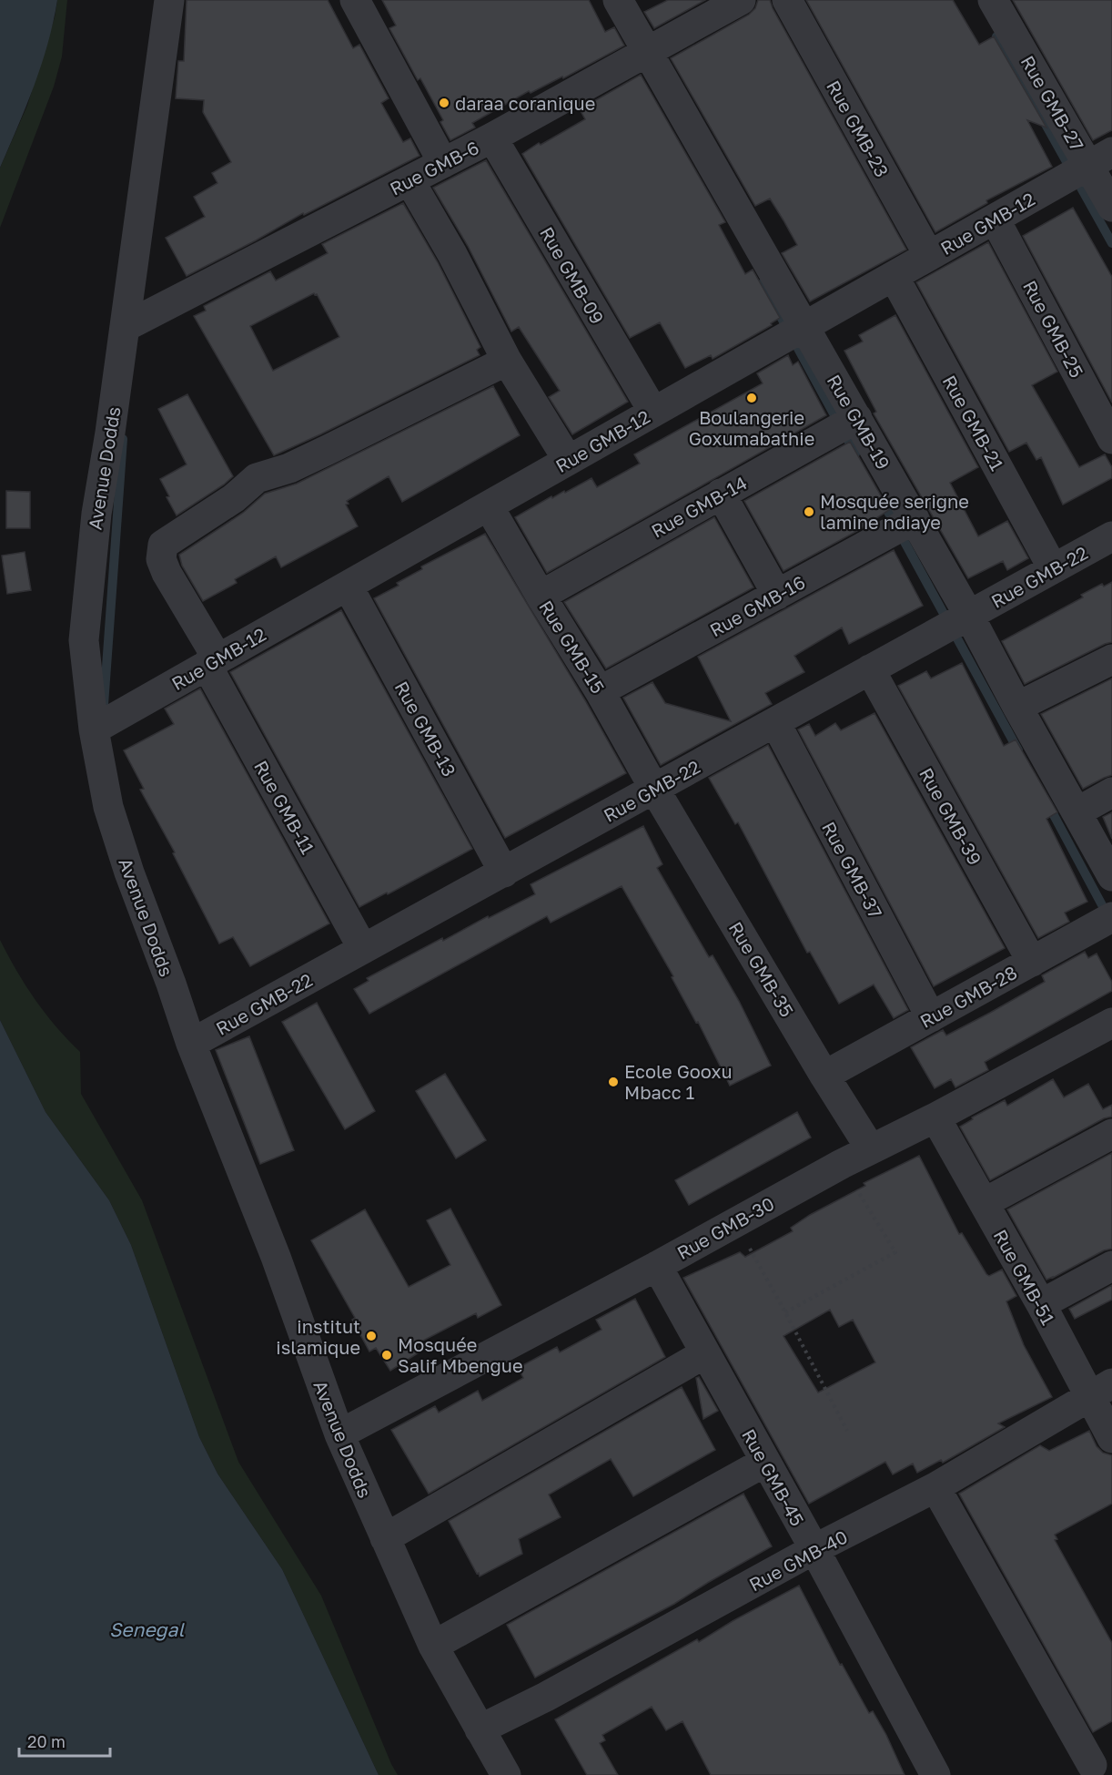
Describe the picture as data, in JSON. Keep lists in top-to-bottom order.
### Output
{
  "streets": {
    "street": [
      "Rue GMB-27",
      "Rue GMB-23",
      "Rue GMB-6",
      "Rue GMB-12",
      "Rue GMB-09",
      "Rue GMB-25",
      "Rue GMB-19",
      "Rue GMB-21",
      "Avenue Dodds",
      "Rue GMB-14",
      "Rue GMB-22",
      "Rue GMB-16",
      "Rue GMB-15",
      "Rue GMB-13",
      "Rue GMB-11",
      "Rue GMB-39",
      "Rue GMB-37",
      "Rue GMB-35",
      "Rue GMB-28",
      "Rue GMB-30",
      "Rue GMB-51",
      "Rue GMB-45",
      "Rue GMB-40"
    ]
  },
  "crossings": [
    ["Rue GMB-27", "Rue GMB-12"],
    ["Rue GMB-23", "Rue GMB-12"],
    ["Rue GMB-6", "Rue GMB-09"],
    ["Rue GMB-6", "Rue GMB-19"],
    ["Rue GMB-6", "Avenue Dodds"],
    ["Rue GMB-12", "Rue GMB-09"],
    ["Rue GMB-12", "Rue GMB-25"],
    ["Rue GMB-12", "Rue GMB-19"],
    ["Rue GMB-12", "Rue GMB-21"],
    ["Rue GMB-12", "Avenue Dodds"],
    ["Rue GMB-12", "Rue GMB-15"],
    ["Rue GMB-12", "Rue GMB-13"],
    ["Rue GMB-12", "Rue GMB-11"],
    ["Rue GMB-19", "Rue GMB-14"],
    ["Rue GMB-19", "Rue GMB-22"],
    ["Rue GMB-19", "Rue GMB-16"],
    ["Rue GMB-21", "Rue GMB-22"],
    ["Avenue Dodds", "Rue GMB-22"],
    ["Avenue Dodds", "Rue GMB-30"],
    ["Avenue Dodds", "Rue GMB-40"],
    ["Rue GMB-14", "Rue GMB-15"],
    ["Rue GMB-22", "Rue GMB-15"],
    ["Rue GMB-22", "Rue GMB-13"],
    ["Rue GMB-22", "Rue GMB-11"],
    ["Rue GMB-22", "Rue GMB-39"],
    ["Rue GMB-22", "Rue GMB-37"],
    ["Rue GMB-22", "Rue GMB-35"],
    ["Rue GMB-16", "Rue GMB-15"],
    ["Rue GMB-15", "Rue GMB-35"],
    ["Rue GMB-39", "Rue GMB-28"],
    ["Rue GMB-37", "Rue GMB-28"],
    ["Rue GMB-35", "Rue GMB-28"],
    ["Rue GMB-35", "Rue GMB-30"],
    ["Rue GMB-30", "Rue GMB-51"],
    ["Rue GMB-30", "Rue GMB-45"],
    ["Rue GMB-51", "Rue GMB-40"],
    ["Rue GMB-45", "Rue GMB-40"]
  ],
  "water": ["Senegal"],
  "places": [
    "daraa coranique",
    "Boulangerie Goxumabathie",
    "Mosquée serigne lamine ndiaye",
    "Ecole Gooxu Mbacc 1",
    "institut islamique",
    "Mosquée Salif Mbengue"
  ],
  "scale_bar": "20 m"
}
